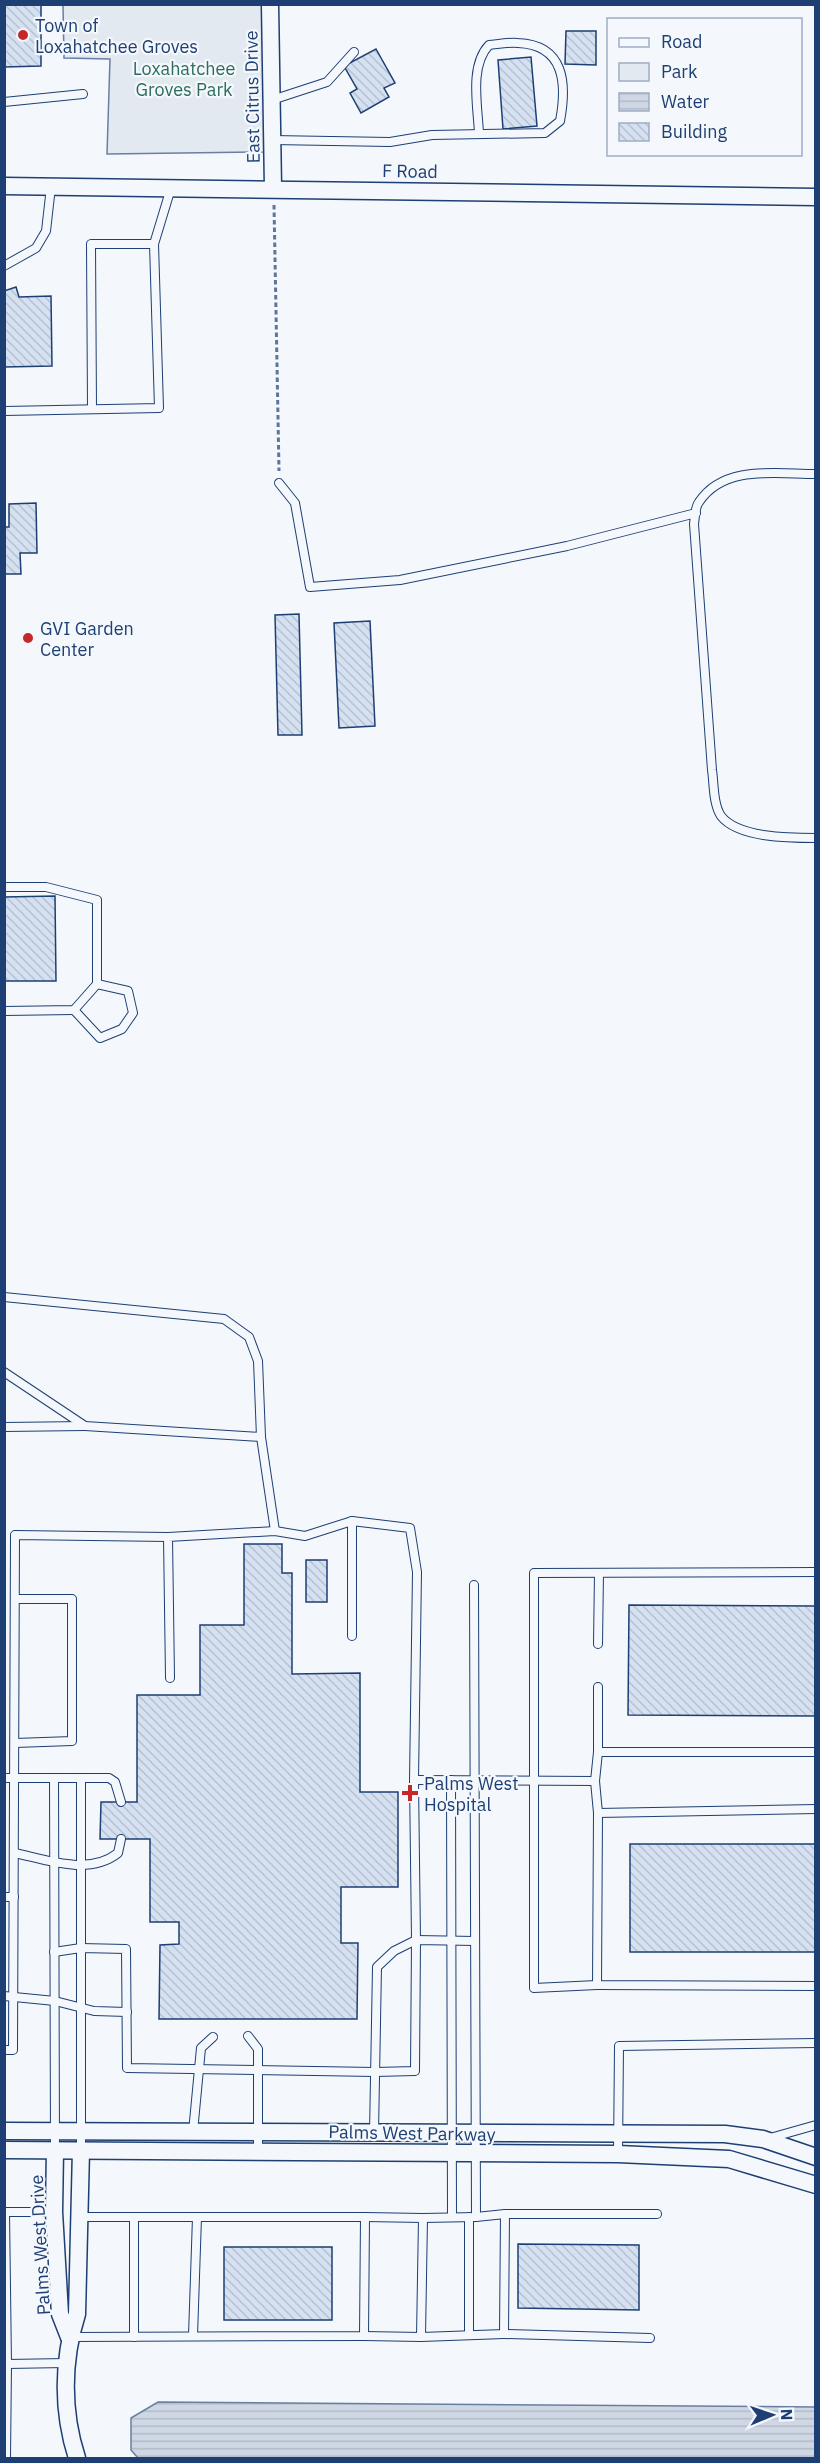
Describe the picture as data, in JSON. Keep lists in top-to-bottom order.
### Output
{
  "streets": {
    "street": [
      "East Citrus Drive",
      "F Road",
      "Palms West Parkway",
      "Palms West Drive"
    ]
  },
  "crossings": [
    ["East Citrus Drive", "F Road"],
    ["Palms West Parkway", "Palms West Drive"]
  ],
  "parks": ["Loxahatchee Groves Park"],
  "places": {
    "other": ["Town of Loxahatchee Groves", "GVI Garden Center"],
    "health": ["Palms West Hospital"]
  },
  "legend": [
    "Road",
    "Park",
    "Water",
    "Building"
  ],
  "north": "right"
}
